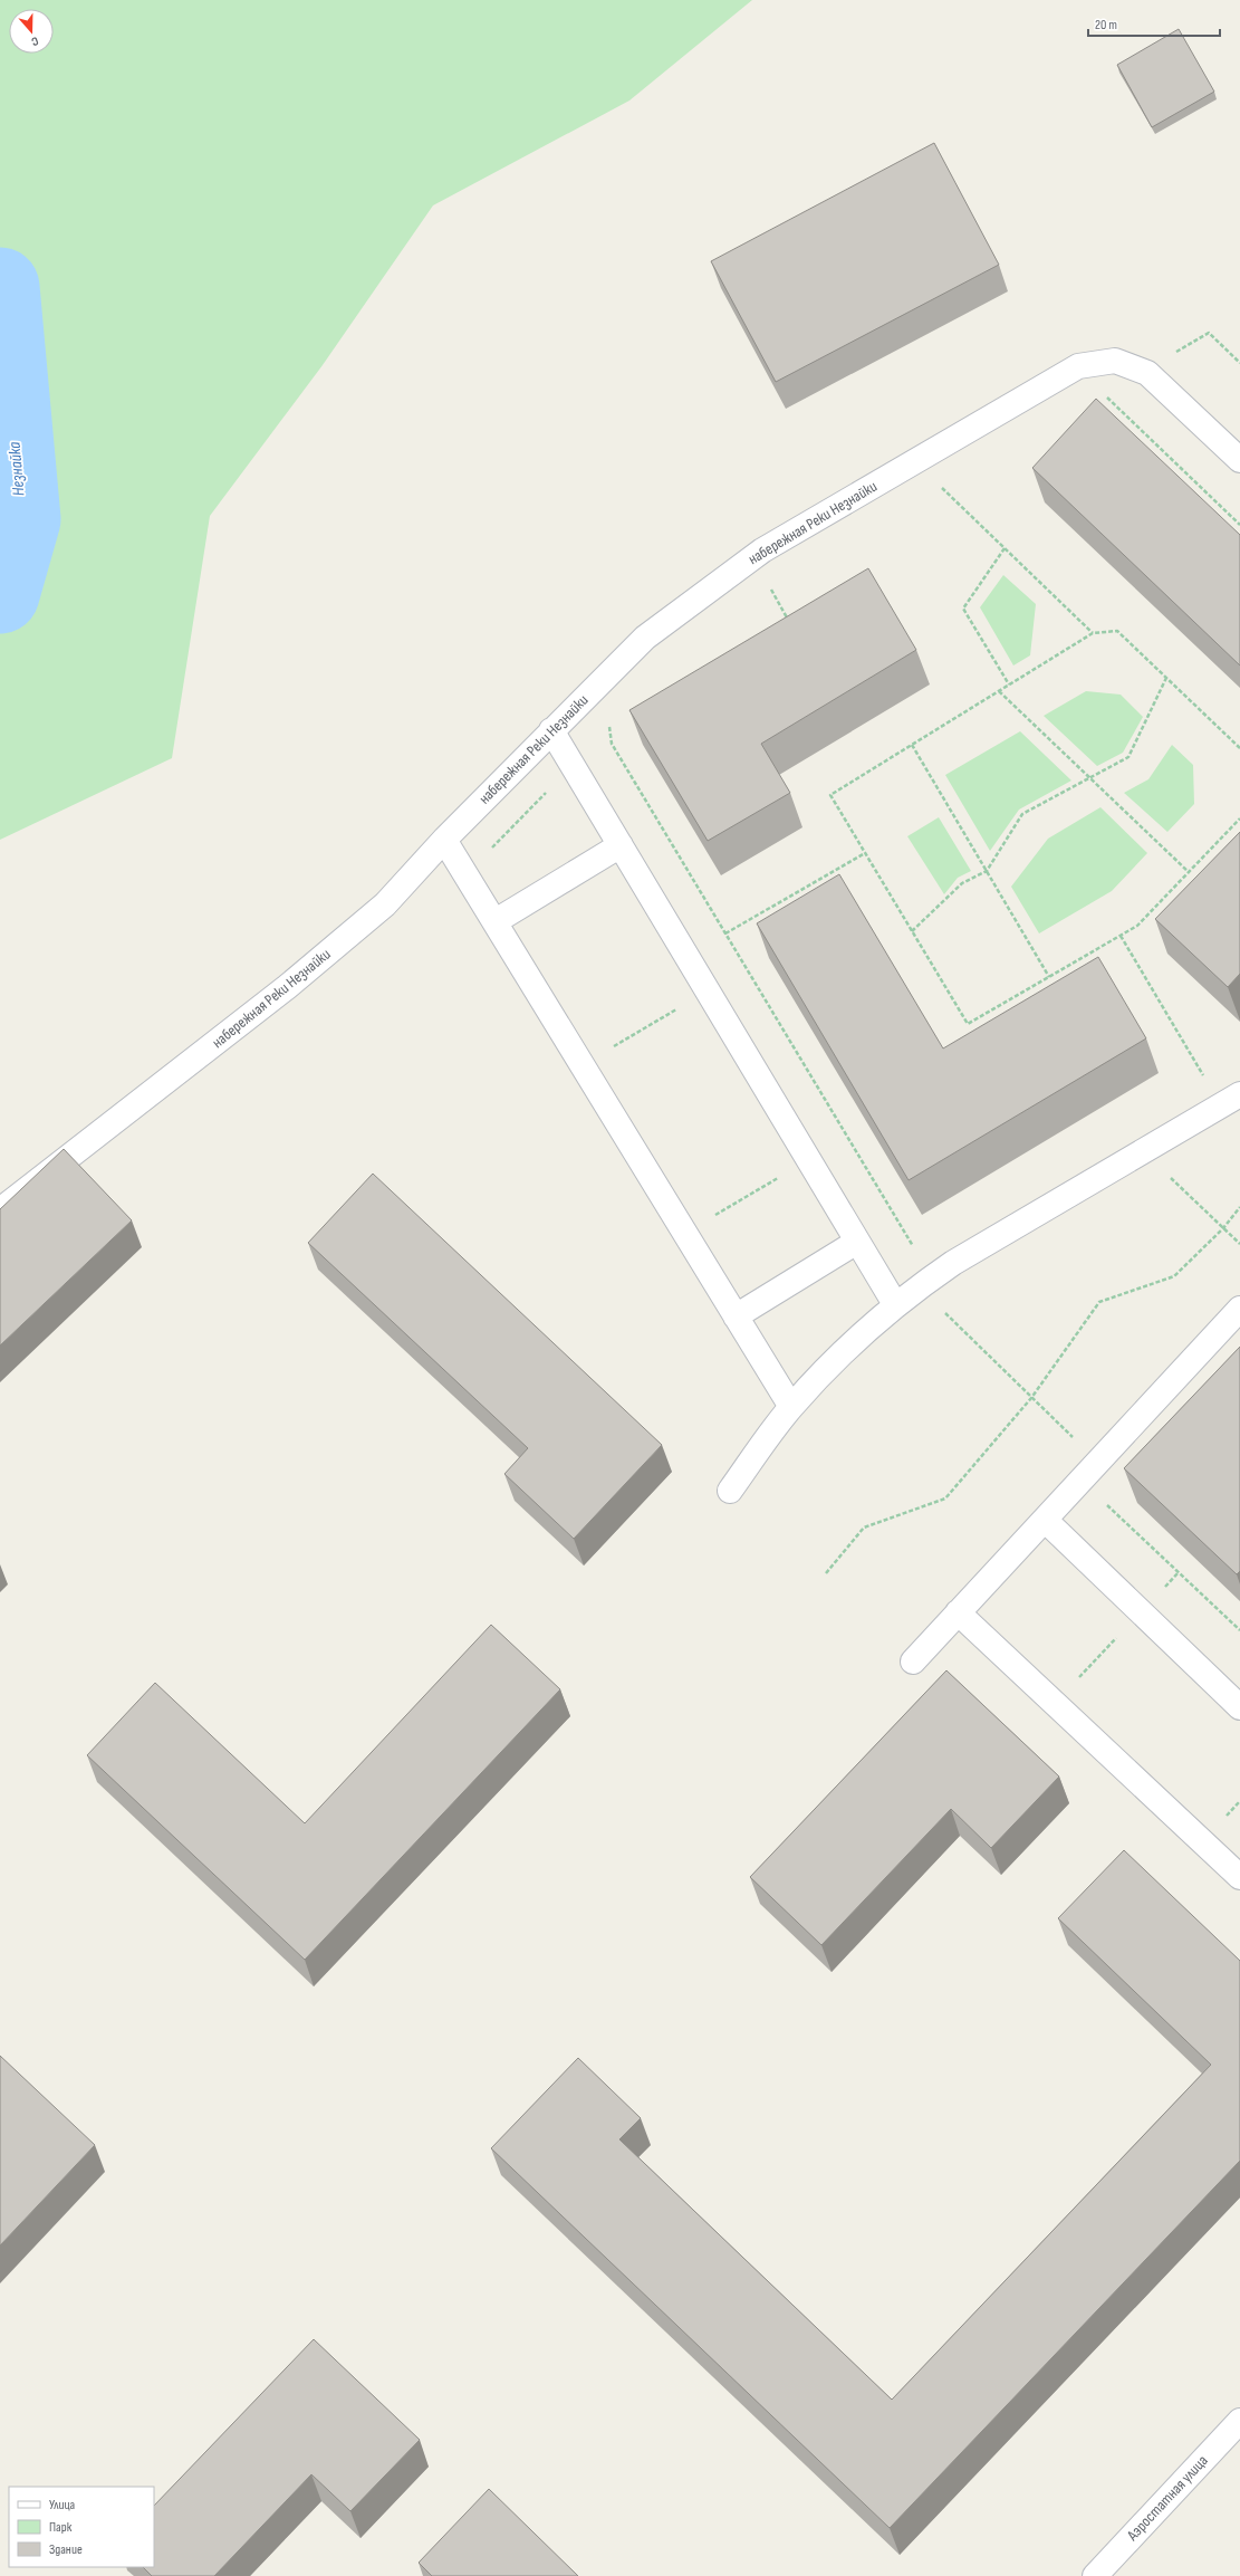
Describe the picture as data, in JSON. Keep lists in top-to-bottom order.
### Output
{
  "streets": {
    "street": ["набережная Реки Незнайки", "Аэростатная улица"]
  },
  "water": ["Незнайка"],
  "legend": ["Улица", "Парк", "Здание"],
  "scale_bar": "20 m",
  "north": "bottom"
}
